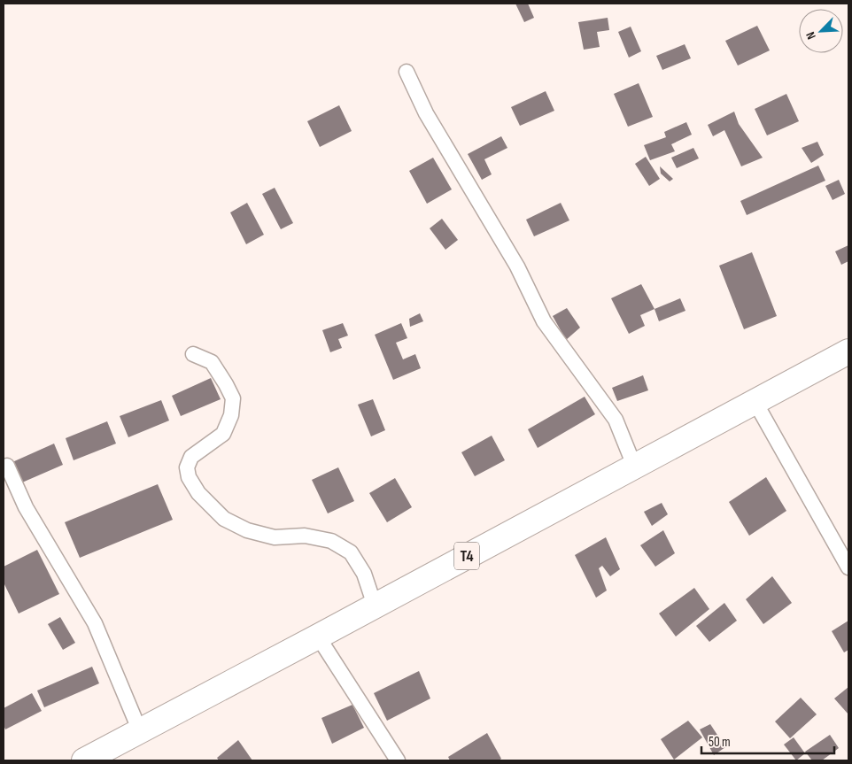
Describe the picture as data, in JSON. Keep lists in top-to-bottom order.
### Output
{
  "streets": {
    "highway": ["T4"]
  },
  "scale_bar": "50 m",
  "north": "bottom left"
}
